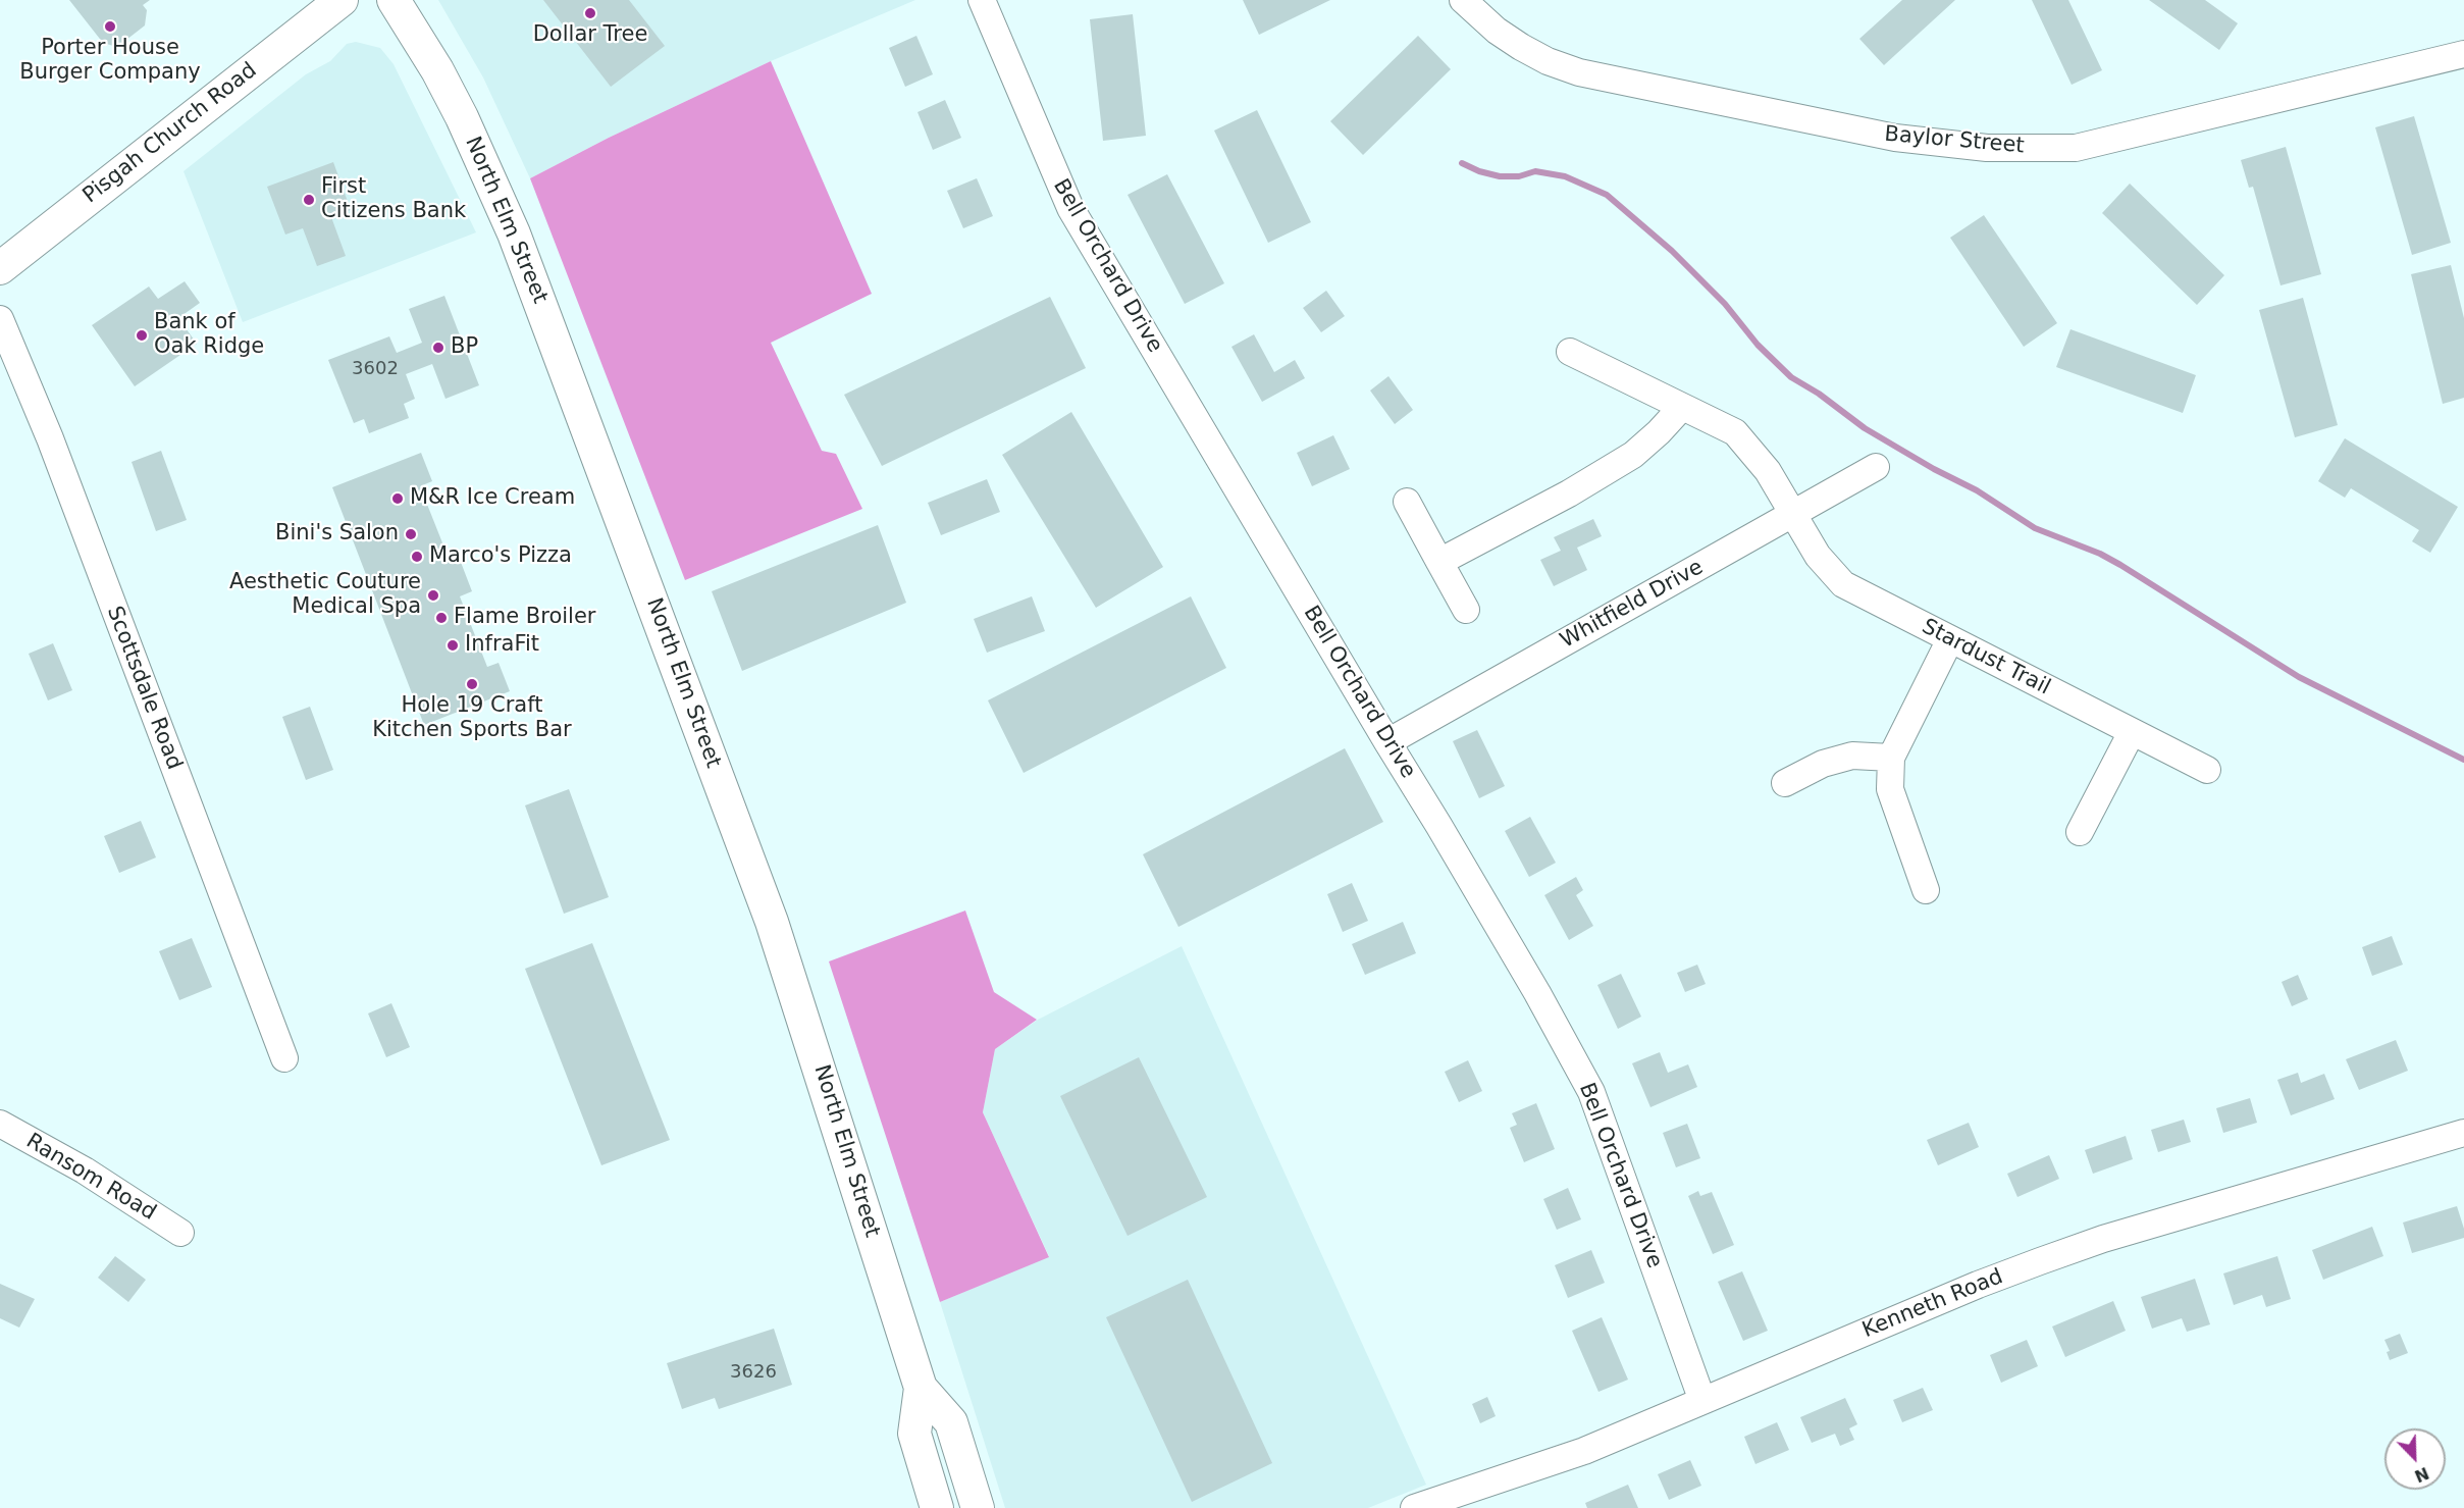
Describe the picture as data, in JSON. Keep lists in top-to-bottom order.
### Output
{
  "streets": {
    "main road": ["Pisgah Church Road", "North Elm Street"],
    "street": [
      "Baylor Street",
      "Bell Orchard Drive",
      "Whitfield Drive",
      "Stardust Trail",
      "Scottsdale Road",
      "Ransom Road",
      "Kenneth Road"
    ]
  },
  "crossings": [
    ["Bell Orchard Drive", "Whitfield Drive"],
    ["Bell Orchard Drive", "Kenneth Road"],
    ["Whitfield Drive", "Stardust Trail"]
  ],
  "places": [
    "Dollar Tree",
    "Porter House Burger Company",
    "First Citizens Bank",
    "Bank of Oak Ridge",
    "BP",
    "M&R Ice Cream",
    "Bini's Salon",
    "Marco's Pizza",
    "Aesthetic Couture Medical Spa",
    "Flame Broiler",
    "InfraFit",
    "Hole 19 Craft Kitchen Sports Bar"
  ],
  "house_numbers": ["3602", "3626"],
  "north": "bottom right"
}
